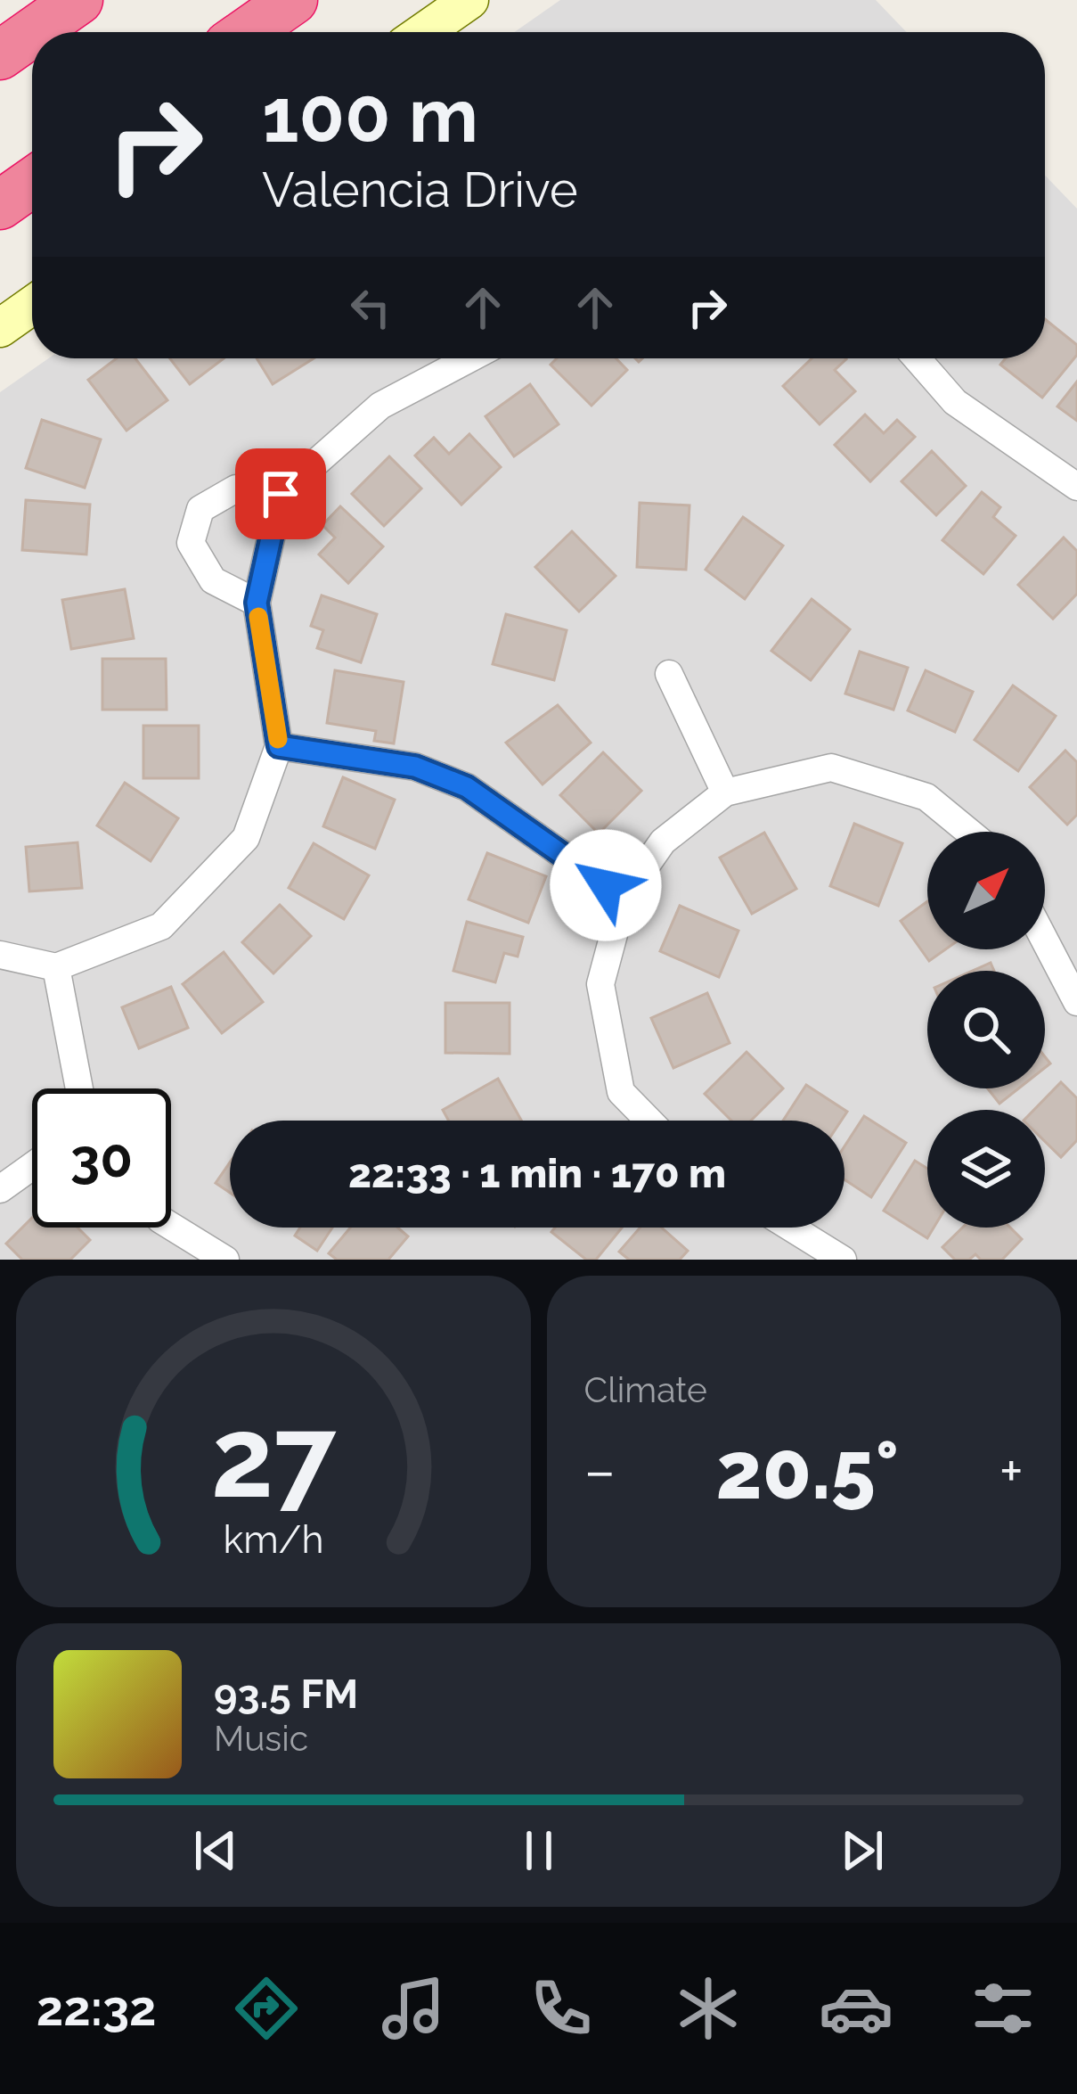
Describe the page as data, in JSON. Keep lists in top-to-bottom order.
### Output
{
  "north": "top right",
  "page": {
    "turn": ["100 m", "Valencia Drive"],
    "limit": "30",
    "trip": "22:33 · 1 min · 170 m",
    "tile": "Climate",
    "heat": ["−", "20.5°", "+"],
    "song": ["93.5 FM", "Music"],
    "tabs": "22:32",
    "gauge": ["27", "km/h"]
  }
}
